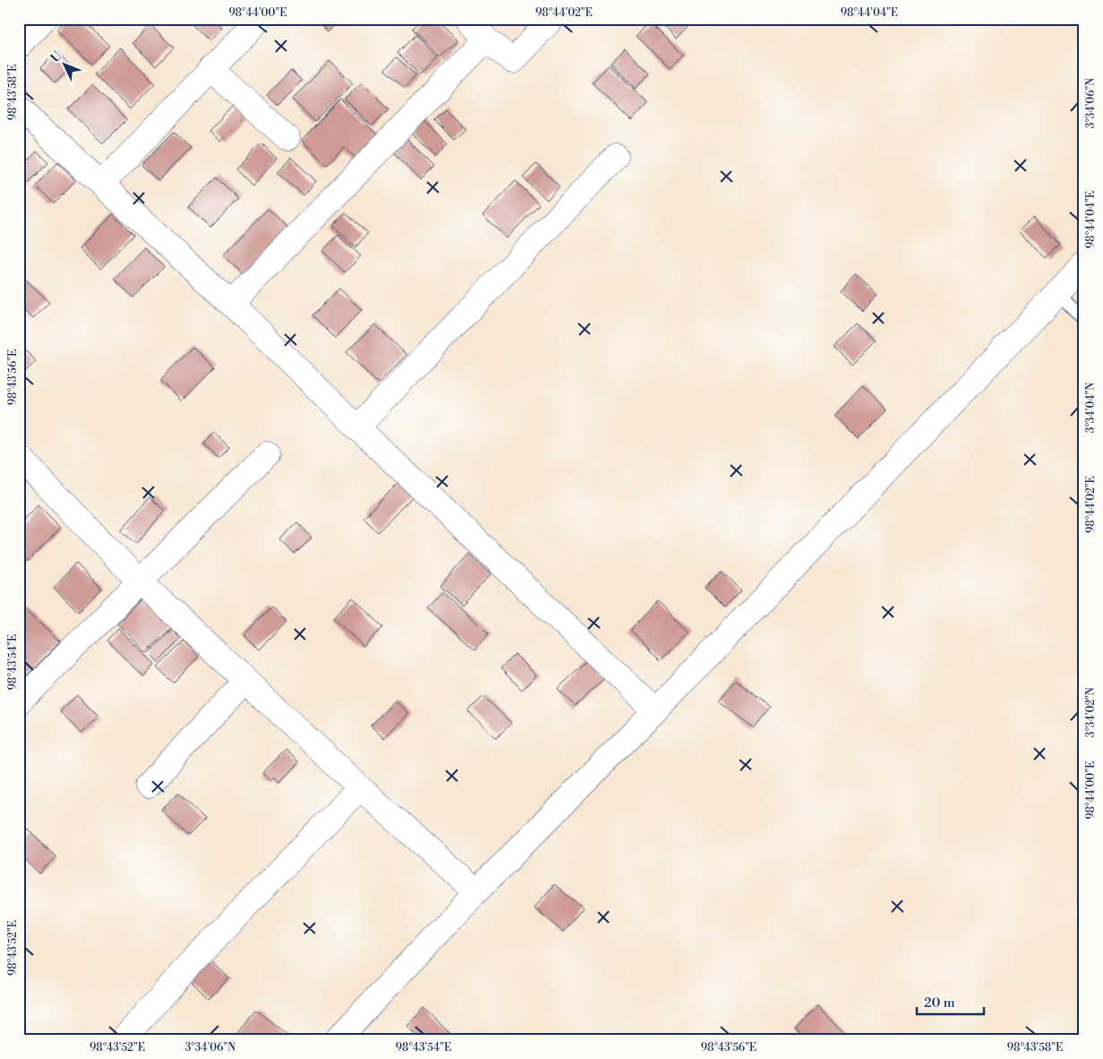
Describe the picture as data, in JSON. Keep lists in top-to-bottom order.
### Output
{
  "scale_bar": "20 m",
  "north": "top left",
  "coordinates": [
    "98°44'00\"E",
    "98°44'02\"E",
    "98°44'04\"E",
    "98°43'58\"E",
    "3°34'06\"N",
    "98°43'56\"E",
    "3°34'04\"N",
    "98°43'54\"E",
    "3°34'02\"N",
    "98°43'52\"E"
  ]
}
